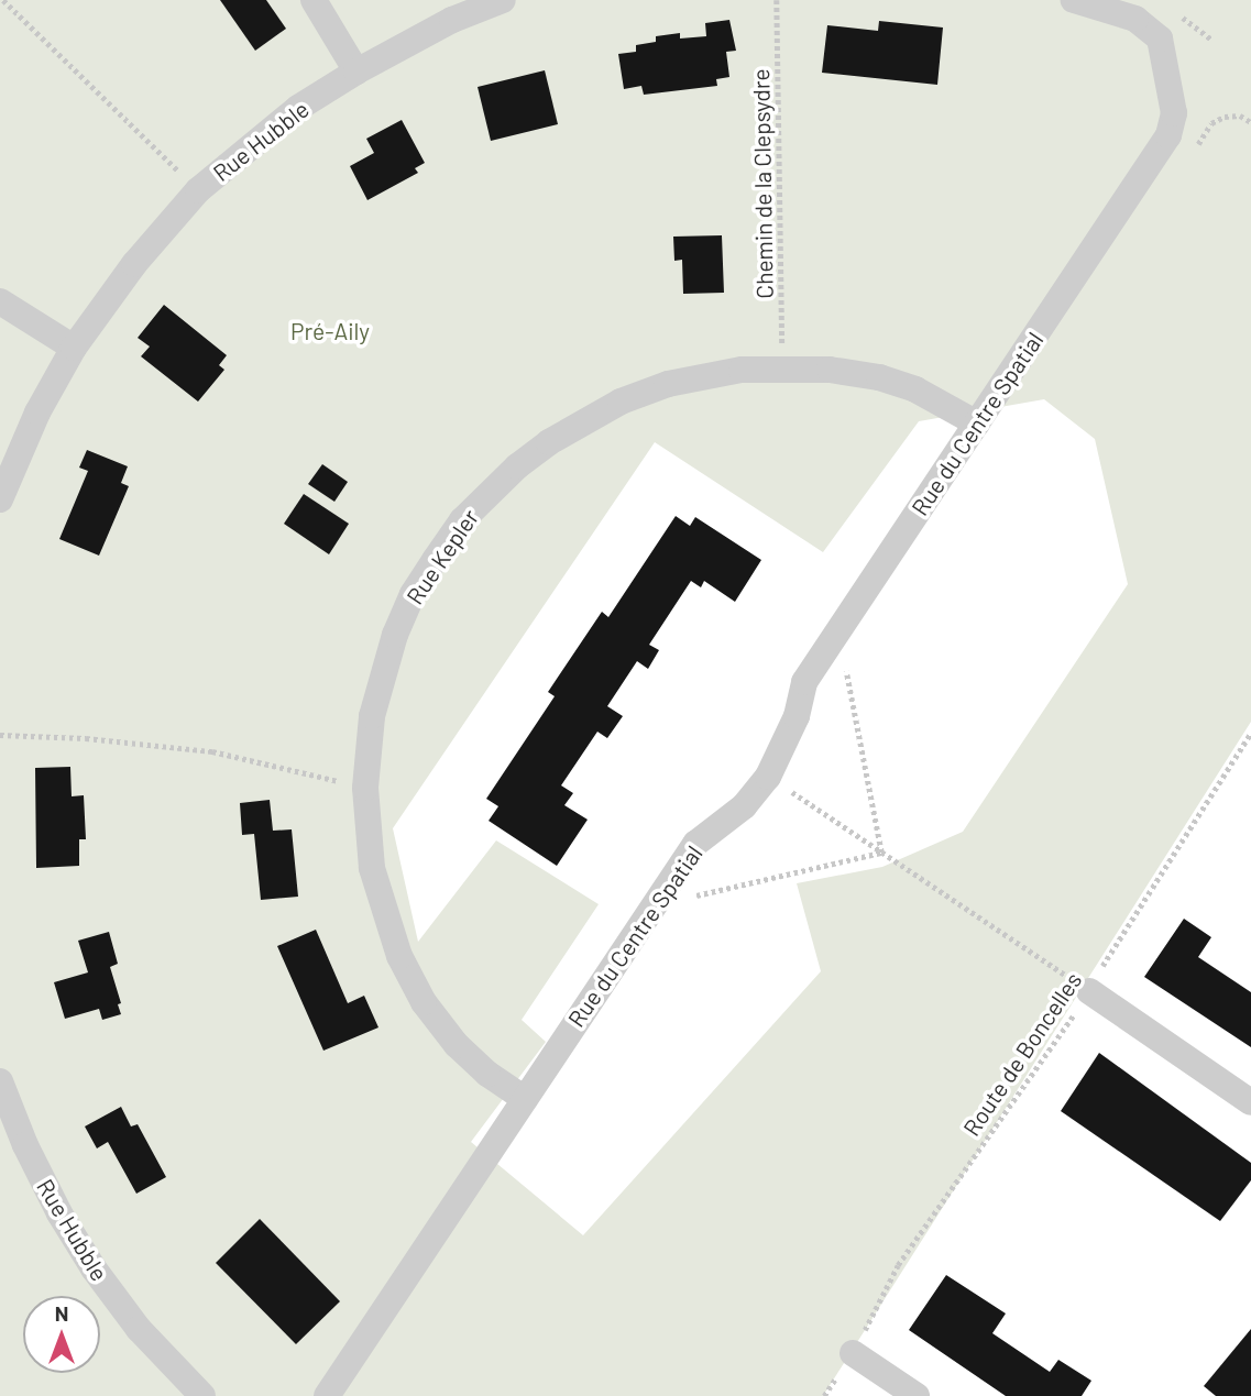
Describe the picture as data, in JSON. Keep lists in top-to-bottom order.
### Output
{
  "streets": {
    "street": ["Rue Hubble", "Rue du Centre Spatial", "Rue Kepler"],
    "path": ["Chemin de la Clepsydre", "Route de Boncelles"]
  },
  "crossings": [
    ["Chemin de la Clepsydre", "Rue Kepler"],
    ["Rue du Centre Spatial", "Rue Kepler"]
  ],
  "parks": ["Pré-Aily"],
  "north": "top"
}
